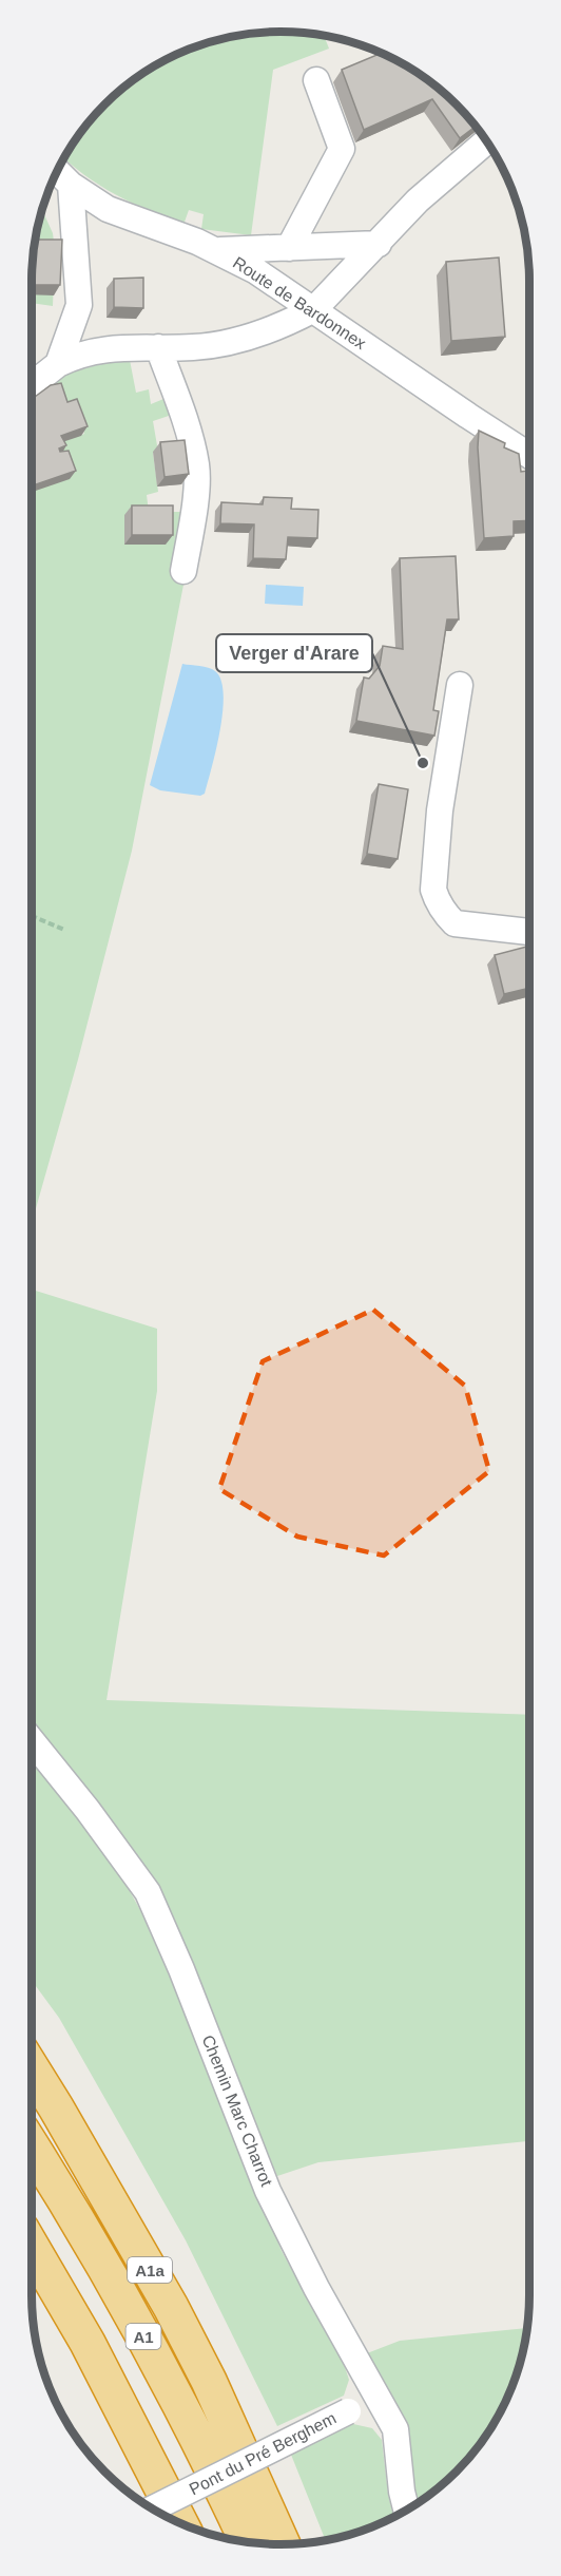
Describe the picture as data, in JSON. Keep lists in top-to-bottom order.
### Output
{
  "streets": {
    "highway": ["A1a", "A1"],
    "street": ["Route de Bardonnex", "Chemin Marc Charrot", "Pont du Pré Berghem"]
  },
  "crossings": [
    ["Chemin Marc Charrot", "Pont du Pré Berghem"]
  ],
  "places": ["Verger d'Arare"]
}
